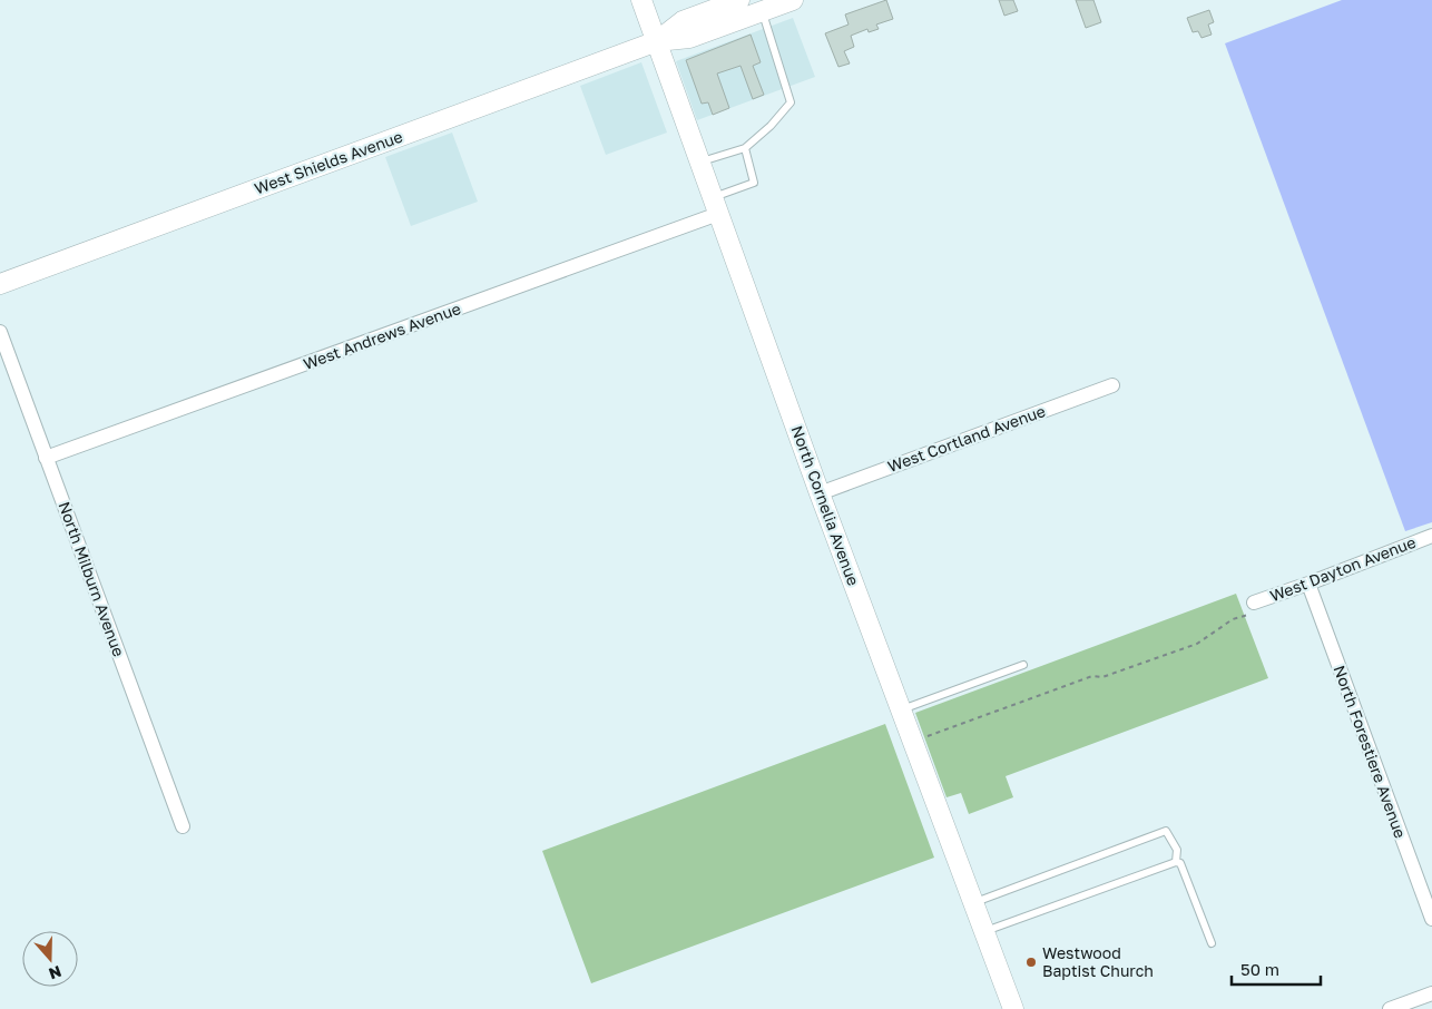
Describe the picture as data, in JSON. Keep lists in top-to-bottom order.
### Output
{
  "streets": {
    "street": [
      "West Shields Avenue",
      "West Andrews Avenue",
      "West Cortland Avenue",
      "North Cornelia Avenue",
      "West Dayton Avenue",
      "North Milburn Avenue",
      "North Forestiere Avenue"
    ]
  },
  "crossings": [
    ["West Shields Avenue", "North Cornelia Avenue"],
    ["West Andrews Avenue", "North Cornelia Avenue"],
    ["West Andrews Avenue", "North Milburn Avenue"],
    ["West Cortland Avenue", "North Cornelia Avenue"],
    ["West Dayton Avenue", "North Forestiere Avenue"]
  ],
  "places": ["Westwood Baptist Church"],
  "scale_bar": "50 m",
  "north": "bottom"
}
